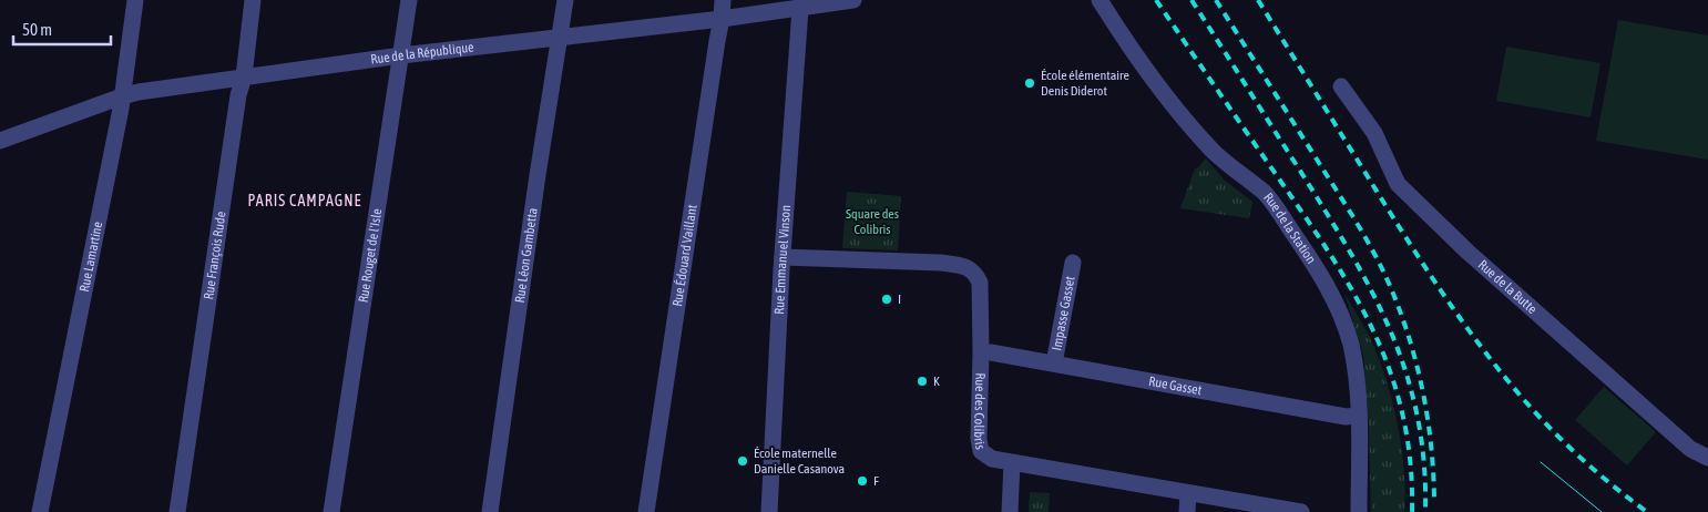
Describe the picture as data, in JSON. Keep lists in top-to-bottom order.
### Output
{
  "streets": {
    "street": [
      "Rue de la République",
      "Rue de la Station",
      "Rue Lamartine",
      "Rue François Rude",
      "Rue Rouget de l'Isle",
      "Rue Léon Gambetta",
      "Rue Édouard Vaillant",
      "Rue Emmanuel Vinson",
      "Rue de la Butte",
      "Impasse Gasset",
      "Rue Gasset",
      "Rue des Colibris"
    ]
  },
  "crossings": [
    ["Rue de la République", "Rue Lamartine"],
    ["Rue de la République", "Rue François Rude"],
    ["Rue de la République", "Rue Rouget de l'Isle"],
    ["Rue de la République", "Rue Léon Gambetta"],
    ["Rue de la République", "Rue Édouard Vaillant"],
    ["Rue de la République", "Rue Emmanuel Vinson"],
    ["Rue de la Station", "Rue Gasset"],
    ["Rue Emmanuel Vinson", "Rue des Colibris"],
    ["Impasse Gasset", "Rue Gasset"]
  ],
  "districts": ["PARIS CAMPAGNE"],
  "parks": ["Square des Colibris"],
  "places": [
    "École élémentaire Denis Diderot",
    "I",
    "K",
    "École maternelle Danielle Casanova",
    "F"
  ],
  "scale_bar": "50 m"
}
